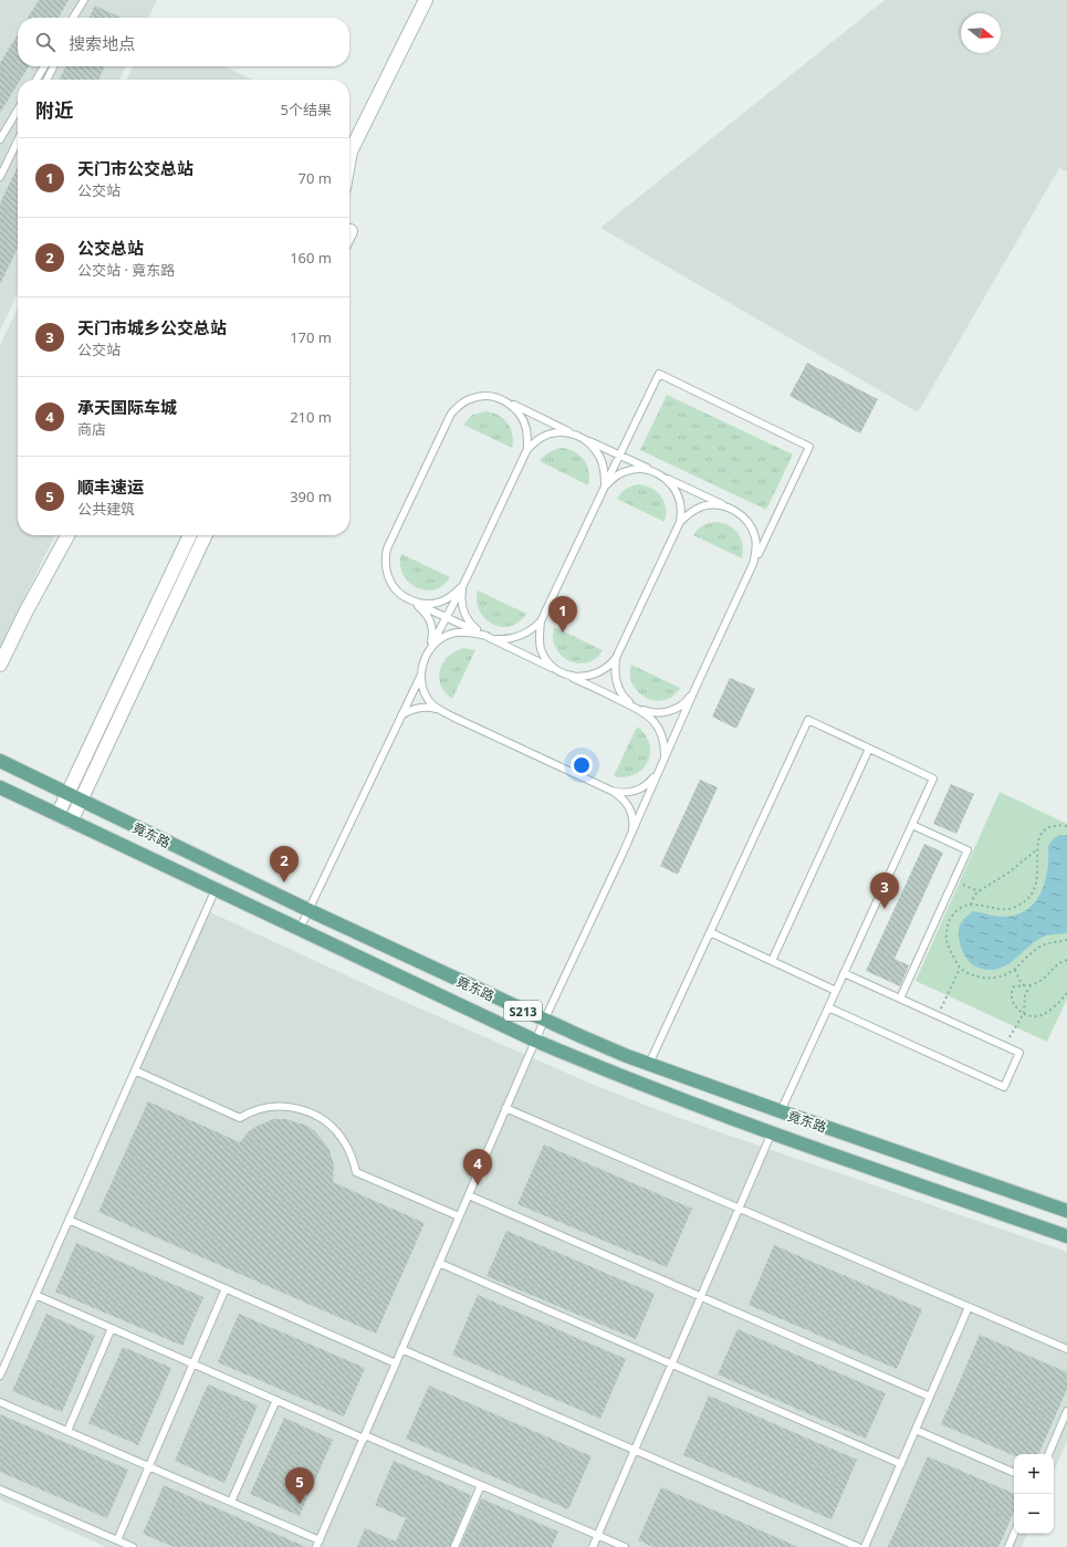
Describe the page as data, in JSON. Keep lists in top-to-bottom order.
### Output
{
  "streets": {
    "main road": ["竟东路", "S213"]
  },
  "north": "right",
  "page": {
    "search": "搜索地点",
    "heading": ["附近", "5个结果"],
    "list": [
      {
        "mark": "1",
        "name": "天门市公交总站",
        "note": "公交站",
        "value": "70 m"
      },
      {
        "mark": "2",
        "name": "公交总站",
        "note": "公交站 · 竟东路",
        "value": "160 m"
      },
      {
        "mark": "3",
        "name": "天门市城乡公交总站",
        "note": "公交站",
        "value": "170 m"
      },
      {
        "mark": "4",
        "name": "承天国际车城",
        "note": "商店",
        "value": "210 m"
      },
      {
        "mark": "5",
        "name": "顺丰速运",
        "note": "公共建筑",
        "value": "390 m"
      }
    ],
    "pins": [
      "1",
      "2",
      "3",
      "4",
      "5"
    ],
    "map_buttons": ["+", "−"]
  }
}
